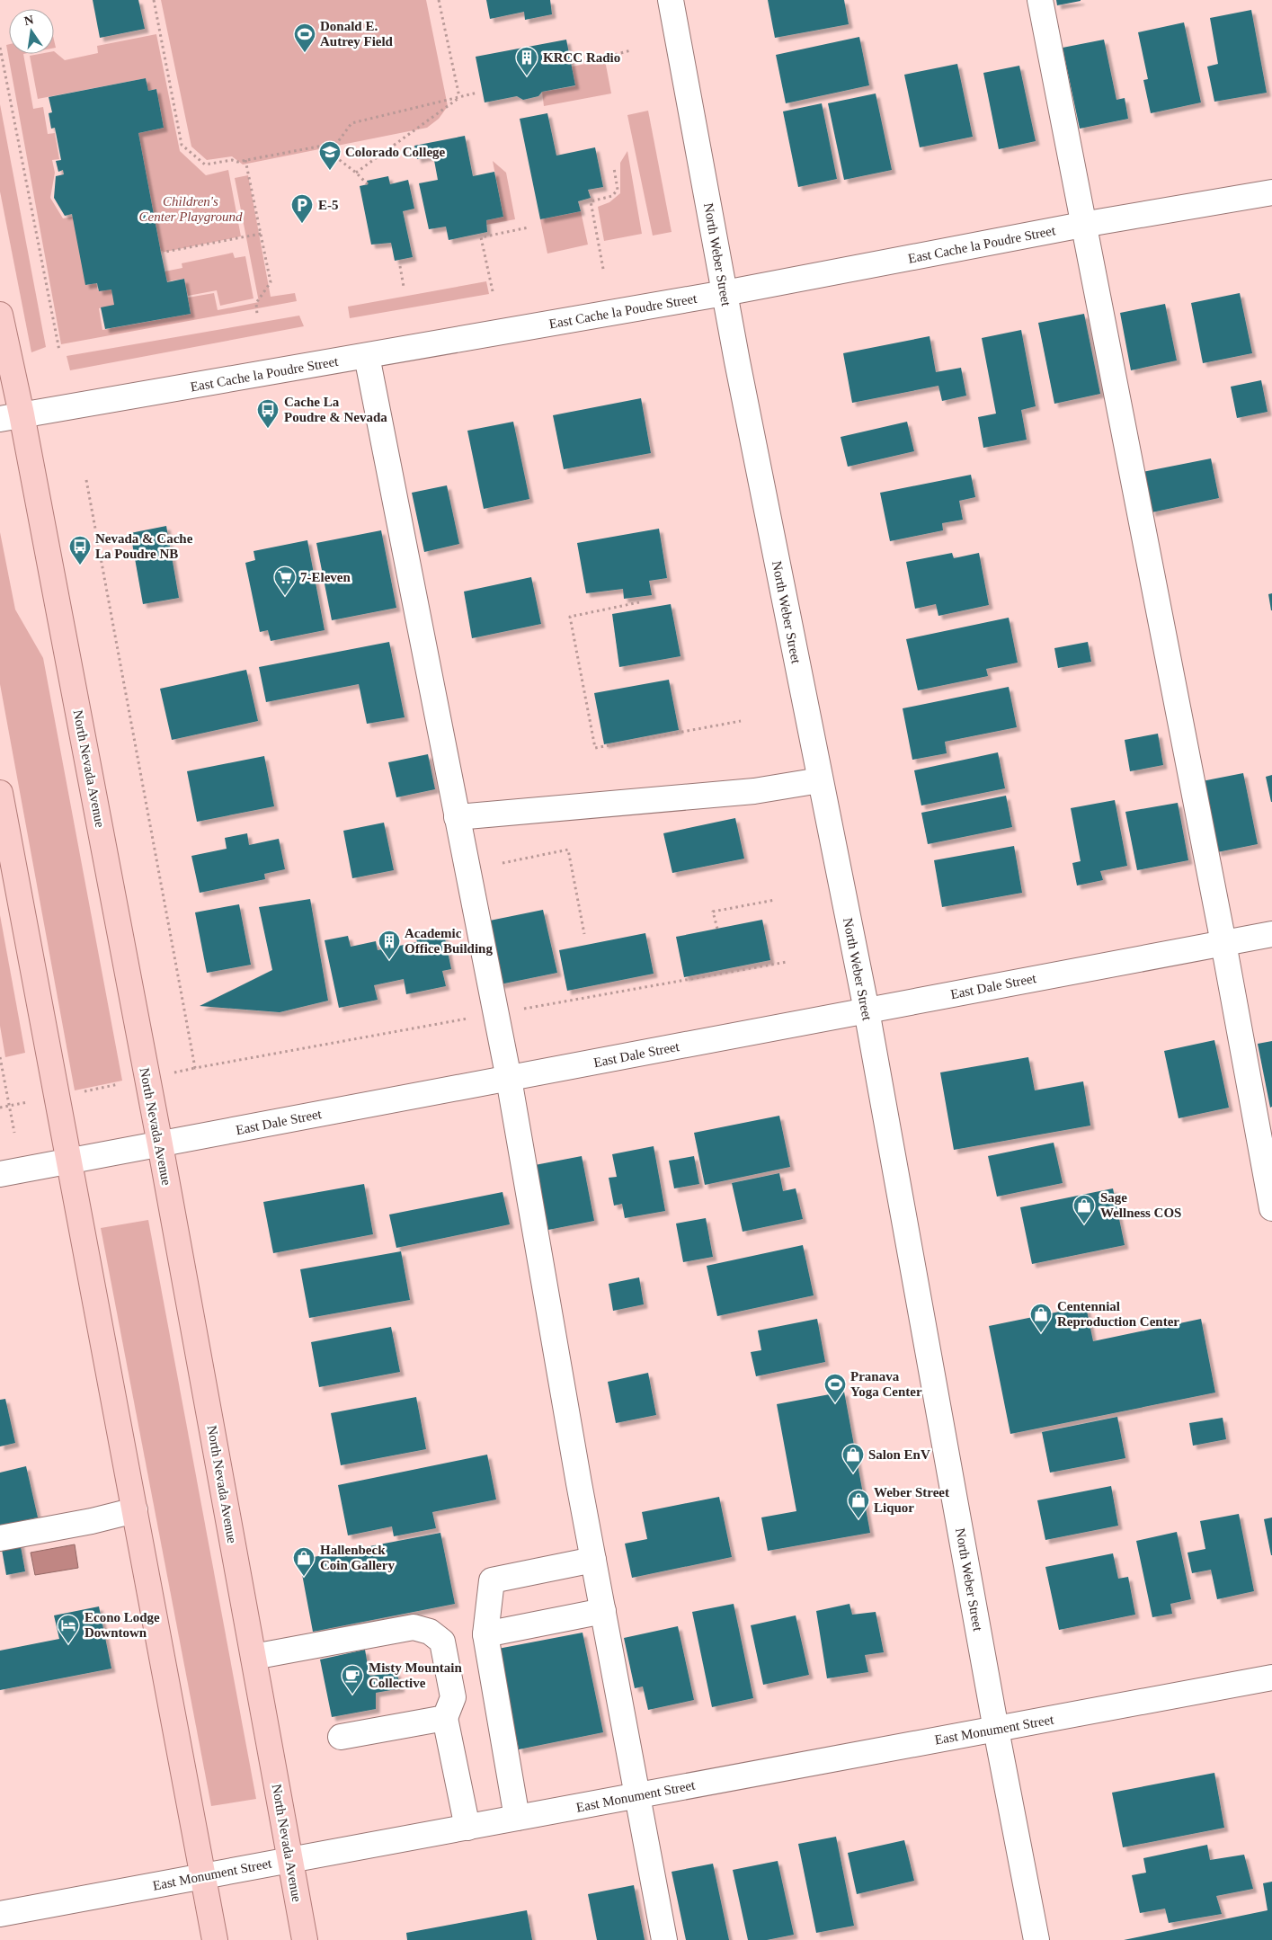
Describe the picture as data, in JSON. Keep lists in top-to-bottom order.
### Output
{
  "streets": {
    "main road": ["North Nevada Avenue"],
    "street": [
      "East Cache la Poudre Street",
      "North Weber Street",
      "East Dale Street",
      "East Monument Street"
    ]
  },
  "crossings": [
    ["East Cache la Poudre Street", "North Weber Street"],
    ["East Cache la Poudre Street", "North Nevada Avenue"],
    ["North Weber Street", "East Dale Street"],
    ["North Weber Street", "East Monument Street"],
    ["North Nevada Avenue", "East Dale Street"],
    ["North Nevada Avenue", "East Monument Street"]
  ],
  "parks": ["Children's Center Playground"],
  "places": {
    "sports": ["Donald E. Autrey Field", "Pranava Yoga Center"],
    "building": ["KRCC Radio", "Academic Office Building"],
    "school or university": ["Colorado College"],
    "parking": ["E-5"],
    "bus stop": ["Cache La Poudre & Nevada", "Nevada & Cache La Poudre NB"],
    "supermarket": ["7-Eleven"],
    "shop": [
      "Sage Wellness COS",
      "Centennial Reproduction Center",
      "Salon EnV",
      "Weber Street Liquor",
      "Hallenbeck Coin Gallery"
    ],
    "hotel": ["Econo Lodge Downtown"],
    "cafe": ["Misty Mountain Collective"]
  },
  "north": "top"
}
